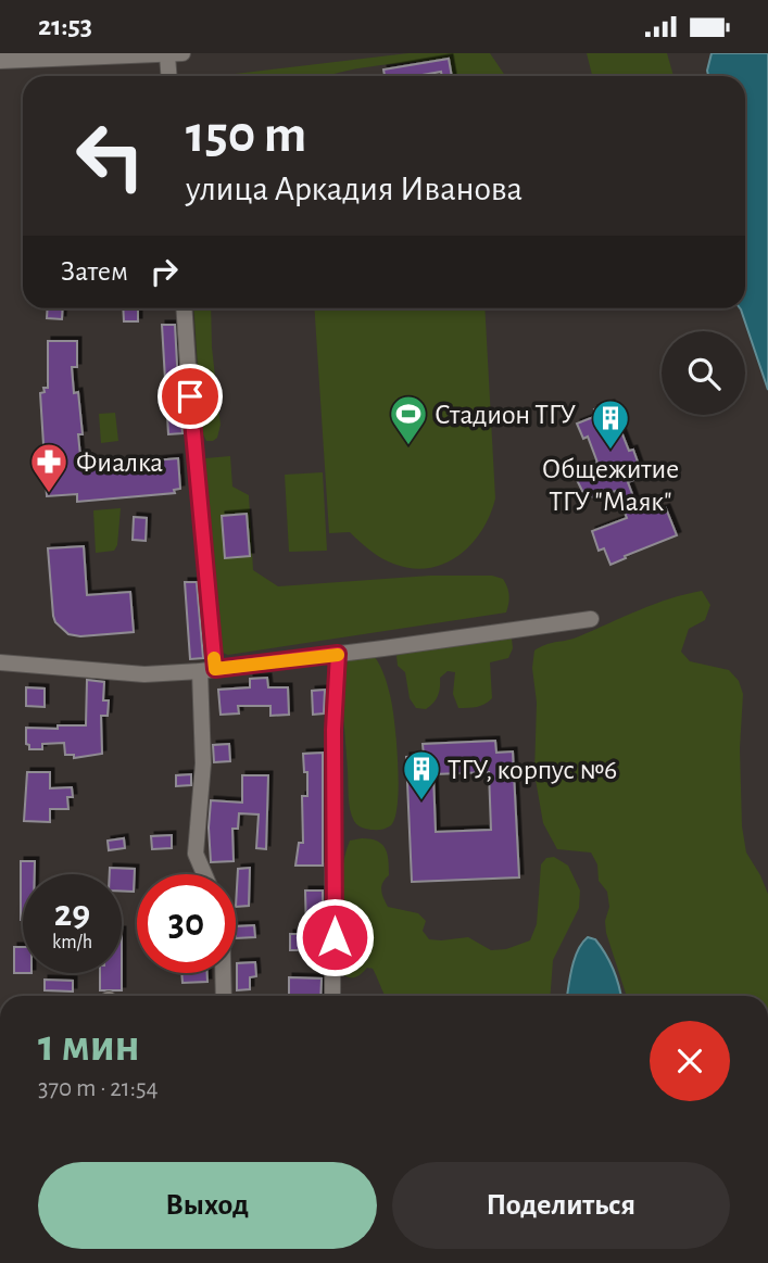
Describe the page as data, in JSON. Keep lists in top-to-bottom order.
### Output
{
  "places": {
    "sports": ["Стадион ТГУ"],
    "building": ["Общежитие ТГУ \"Маяк\"", "ТГУ, корпус №6"],
    "pharmacy": ["Фиалка"]
  },
  "page": {
    "status": "21:53",
    "turn": ["150 m", "улица Аркадия Иванова"],
    "then": "Затем",
    "speed": "29 km/h",
    "limit": "30",
    "heading": ["1 мин", "370 m · 21:54"],
    "buttons": ["Выход", "Поделиться"]
  }
}
